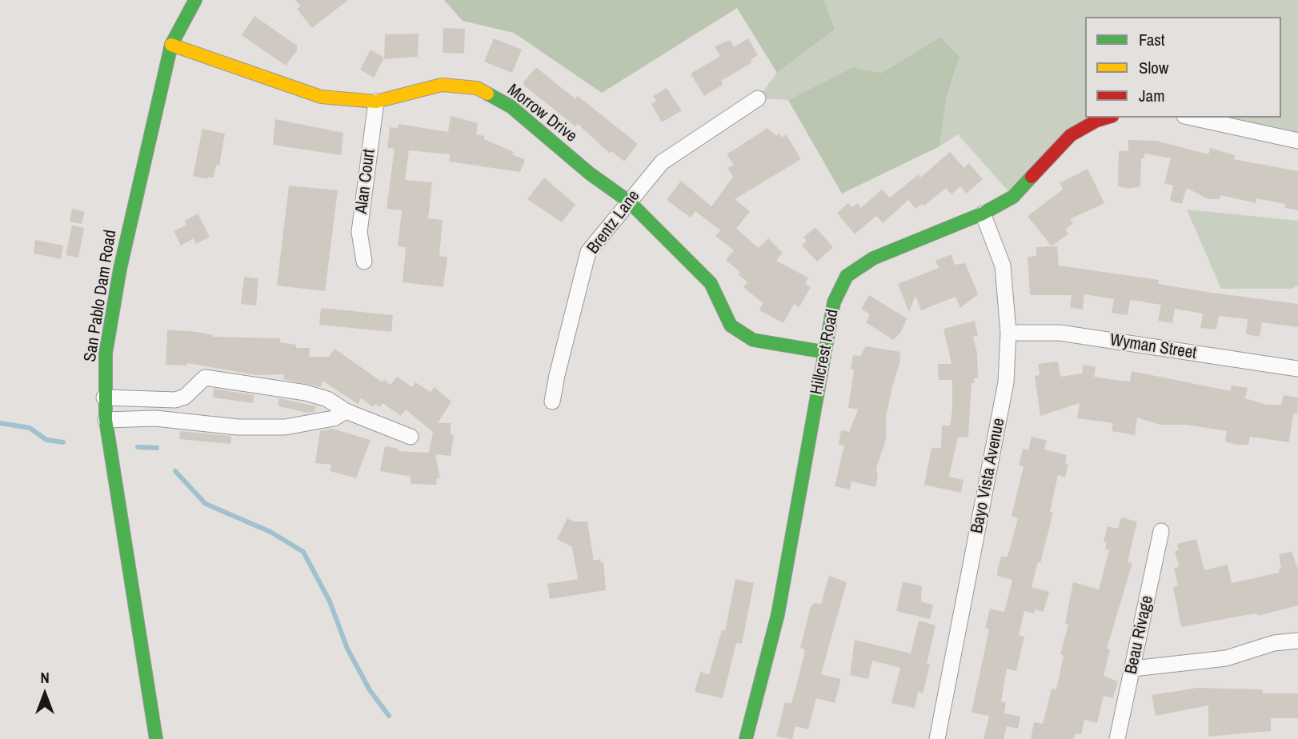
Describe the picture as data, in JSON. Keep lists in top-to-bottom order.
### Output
{
  "streets": {
    "street": [
      "Morrow Drive",
      "Alan Court",
      "Brentz Lane",
      "San Pablo Dam Road",
      "Wyman Street",
      "Hillcrest Road",
      "Bayo Vista Avenue",
      "Beau Rivage"
    ]
  },
  "crossings": [
    ["Morrow Drive", "Alan Court"],
    ["Morrow Drive", "Brentz Lane"],
    ["Morrow Drive", "San Pablo Dam Road"],
    ["Morrow Drive", "Hillcrest Road"],
    ["Wyman Street", "Bayo Vista Avenue"],
    ["Hillcrest Road", "Bayo Vista Avenue"]
  ],
  "legend": ["Fast", "Slow", "Jam"],
  "north": "top"
}
